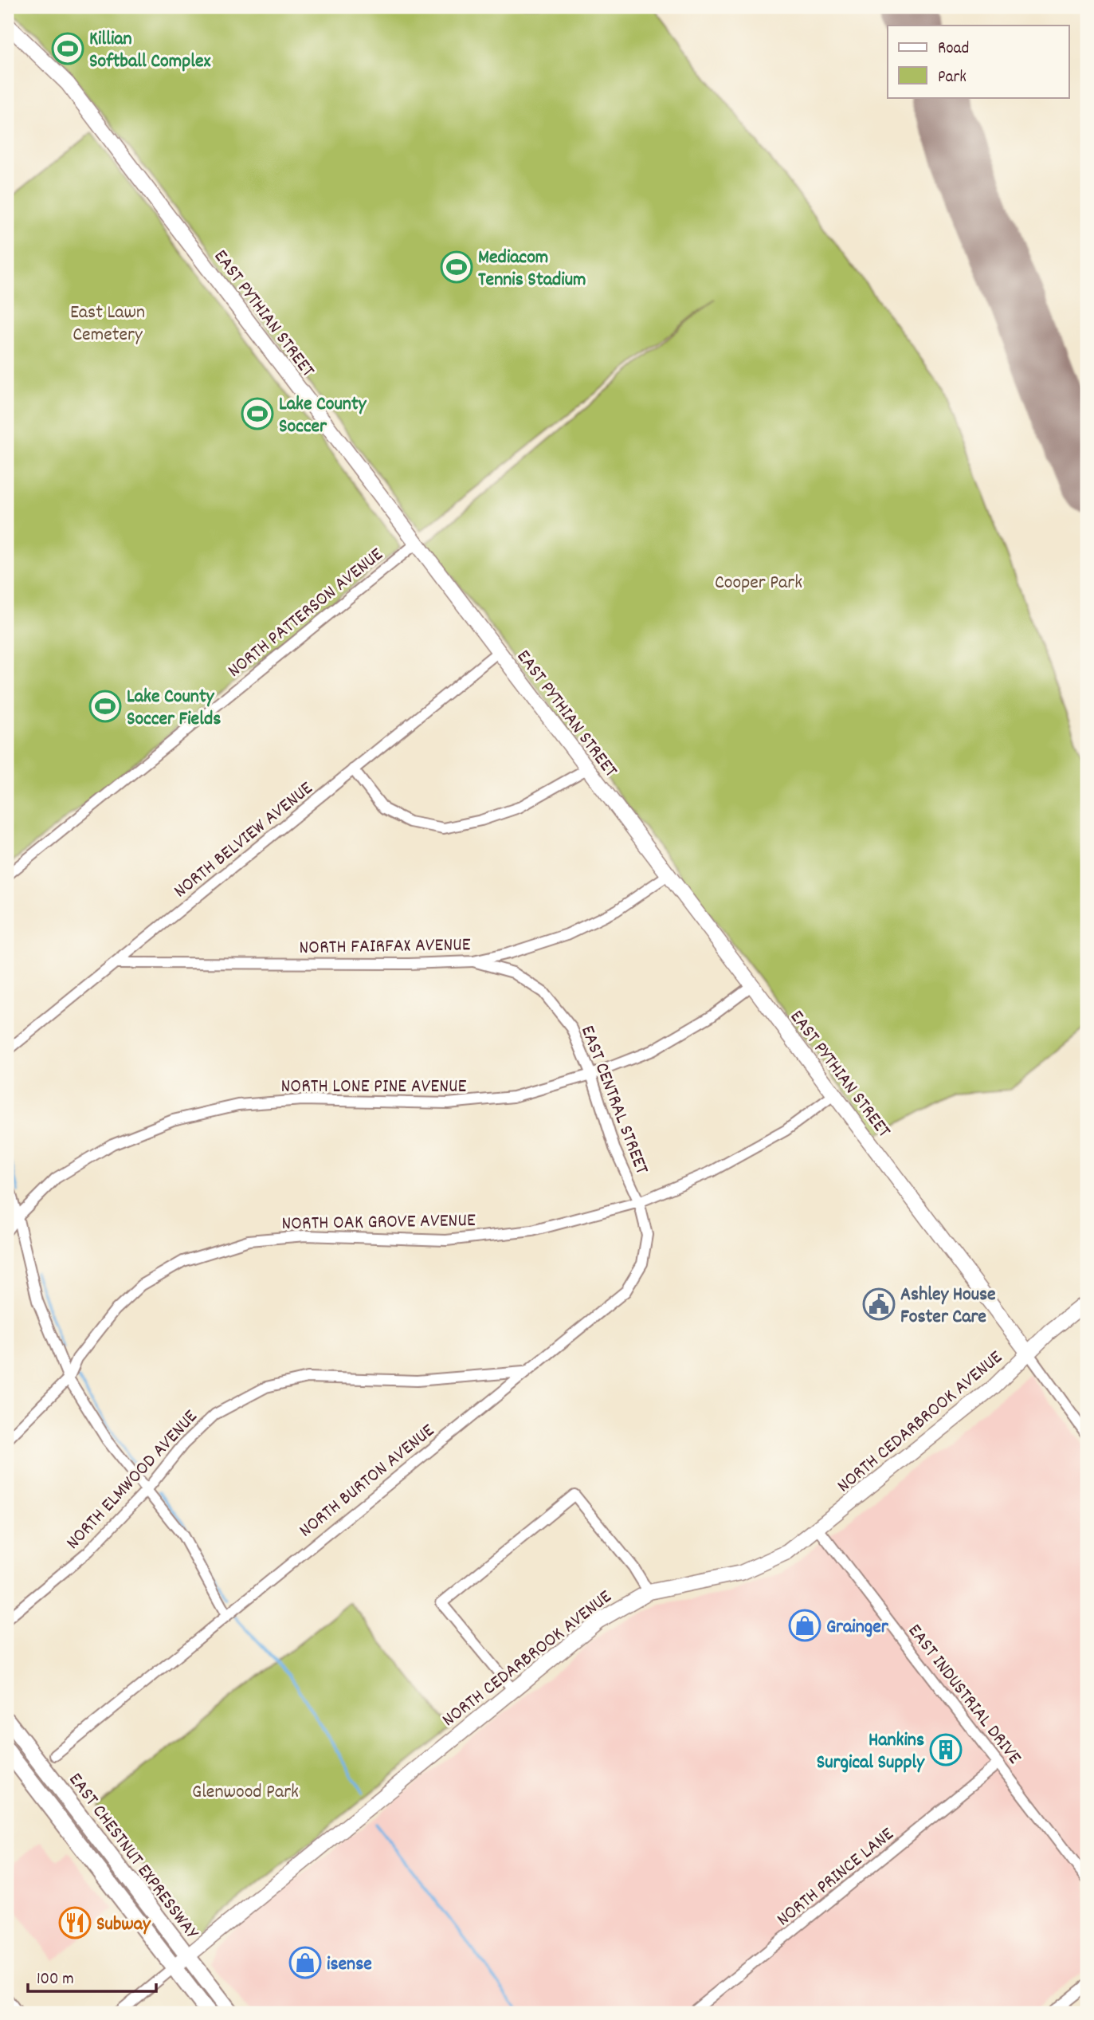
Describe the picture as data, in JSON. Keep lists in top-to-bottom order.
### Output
{
  "streets": {
    "main road": ["EAST CHESTNUT EXPRESSWAY"],
    "street": [
      "EAST PYTHIAN STREET",
      "NORTH PATTERSON AVENUE",
      "NORTH BELVIEW AVENUE",
      "NORTH FAIRFAX AVENUE",
      "NORTH LONE PINE AVENUE",
      "EAST CENTRAL STREET",
      "NORTH OAK GROVE AVENUE",
      "NORTH CEDARBROOK AVENUE",
      "NORTH ELMWOOD AVENUE",
      "NORTH BURTON AVENUE",
      "EAST INDUSTRIAL DRIVE",
      "NORTH PRINCE LANE"
    ]
  },
  "crossings": [
    ["EAST PYTHIAN STREET", "NORTH PATTERSON AVENUE"],
    ["EAST PYTHIAN STREET", "NORTH BELVIEW AVENUE"],
    ["EAST PYTHIAN STREET", "NORTH FAIRFAX AVENUE"],
    ["EAST PYTHIAN STREET", "NORTH LONE PINE AVENUE"],
    ["EAST PYTHIAN STREET", "NORTH OAK GROVE AVENUE"],
    ["EAST PYTHIAN STREET", "NORTH CEDARBROOK AVENUE"],
    ["NORTH BELVIEW AVENUE", "NORTH FAIRFAX AVENUE"],
    ["NORTH FAIRFAX AVENUE", "EAST CENTRAL STREET"],
    ["NORTH LONE PINE AVENUE", "EAST CENTRAL STREET"],
    ["EAST CENTRAL STREET", "NORTH OAK GROVE AVENUE"],
    ["EAST CENTRAL STREET", "NORTH BURTON AVENUE"],
    ["NORTH OAK GROVE AVENUE", "NORTH BURTON AVENUE"],
    ["NORTH CEDARBROOK AVENUE", "EAST INDUSTRIAL DRIVE"],
    ["NORTH CEDARBROOK AVENUE", "EAST CHESTNUT EXPRESSWAY"],
    ["NORTH ELMWOOD AVENUE", "NORTH BURTON AVENUE"],
    ["EAST INDUSTRIAL DRIVE", "NORTH PRINCE LANE"]
  ],
  "parks": ["East Lawn Cemetery", "Cooper Park", "Glenwood Park"],
  "places": {
    "sports": [
      "Killian Softball Complex",
      "Mediacom Tennis Stadium",
      "Lake County Soccer",
      "Lake County Soccer Fields"
    ],
    "public building": ["Ashley House Foster Care"],
    "shop": ["Grainger", "isense"],
    "building": ["Hankins Surgical Supply"],
    "restaurant": ["Subway"]
  },
  "legend": ["Road", "Park"],
  "scale_bar": "100 m"
}
